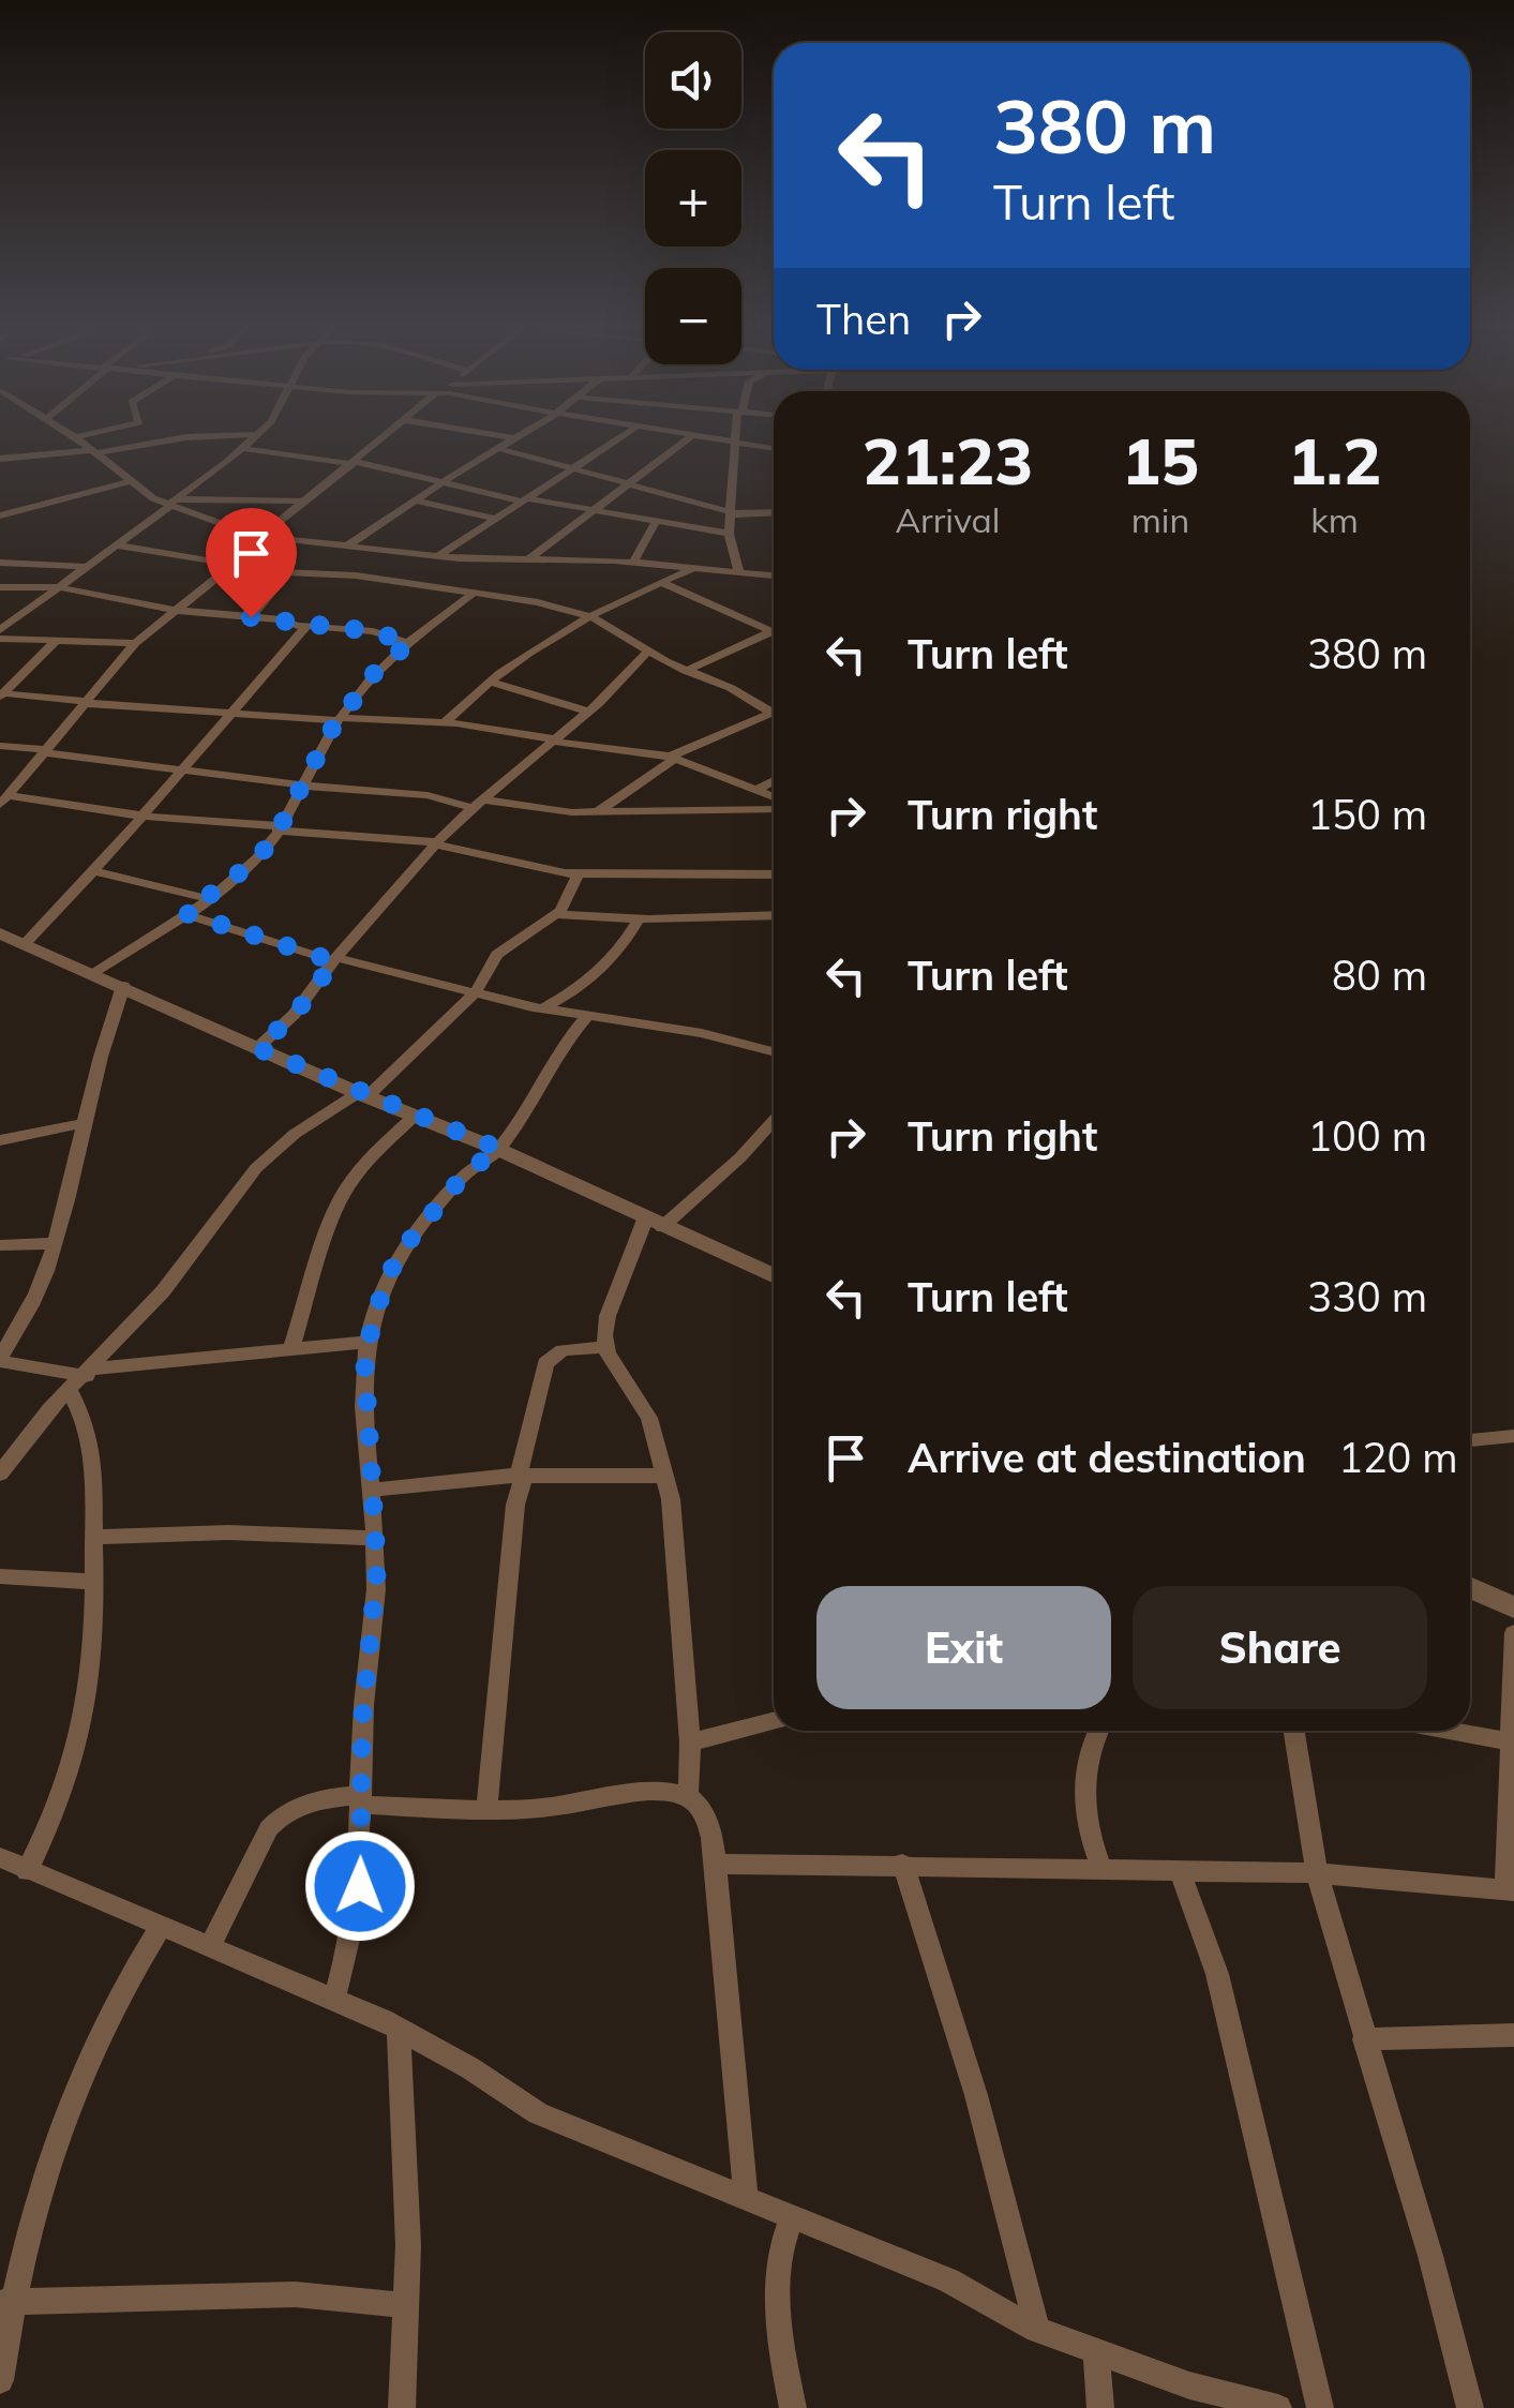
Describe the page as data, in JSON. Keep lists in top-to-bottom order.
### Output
{
  "page": {
    "map_buttons": ["+", "−"],
    "turn": ["380 m", "Turn left"],
    "then": "Then",
    "eta": [
      "21:23",
      "Arrival",
      "15",
      "min",
      "1.2",
      "km"
    ],
    "list": [
      {
        "name": "Turn left",
        "value": "380 m"
      },
      {
        "name": "Turn right",
        "value": "150 m"
      },
      {
        "name": "Turn left",
        "value": "80 m"
      },
      {
        "name": "Turn right",
        "value": "100 m"
      },
      {
        "name": "Turn left",
        "value": "330 m"
      },
      {
        "name": "Arrive at destination",
        "value": "120 m"
      }
    ],
    "buttons": ["Exit", "Share"]
  }
}
